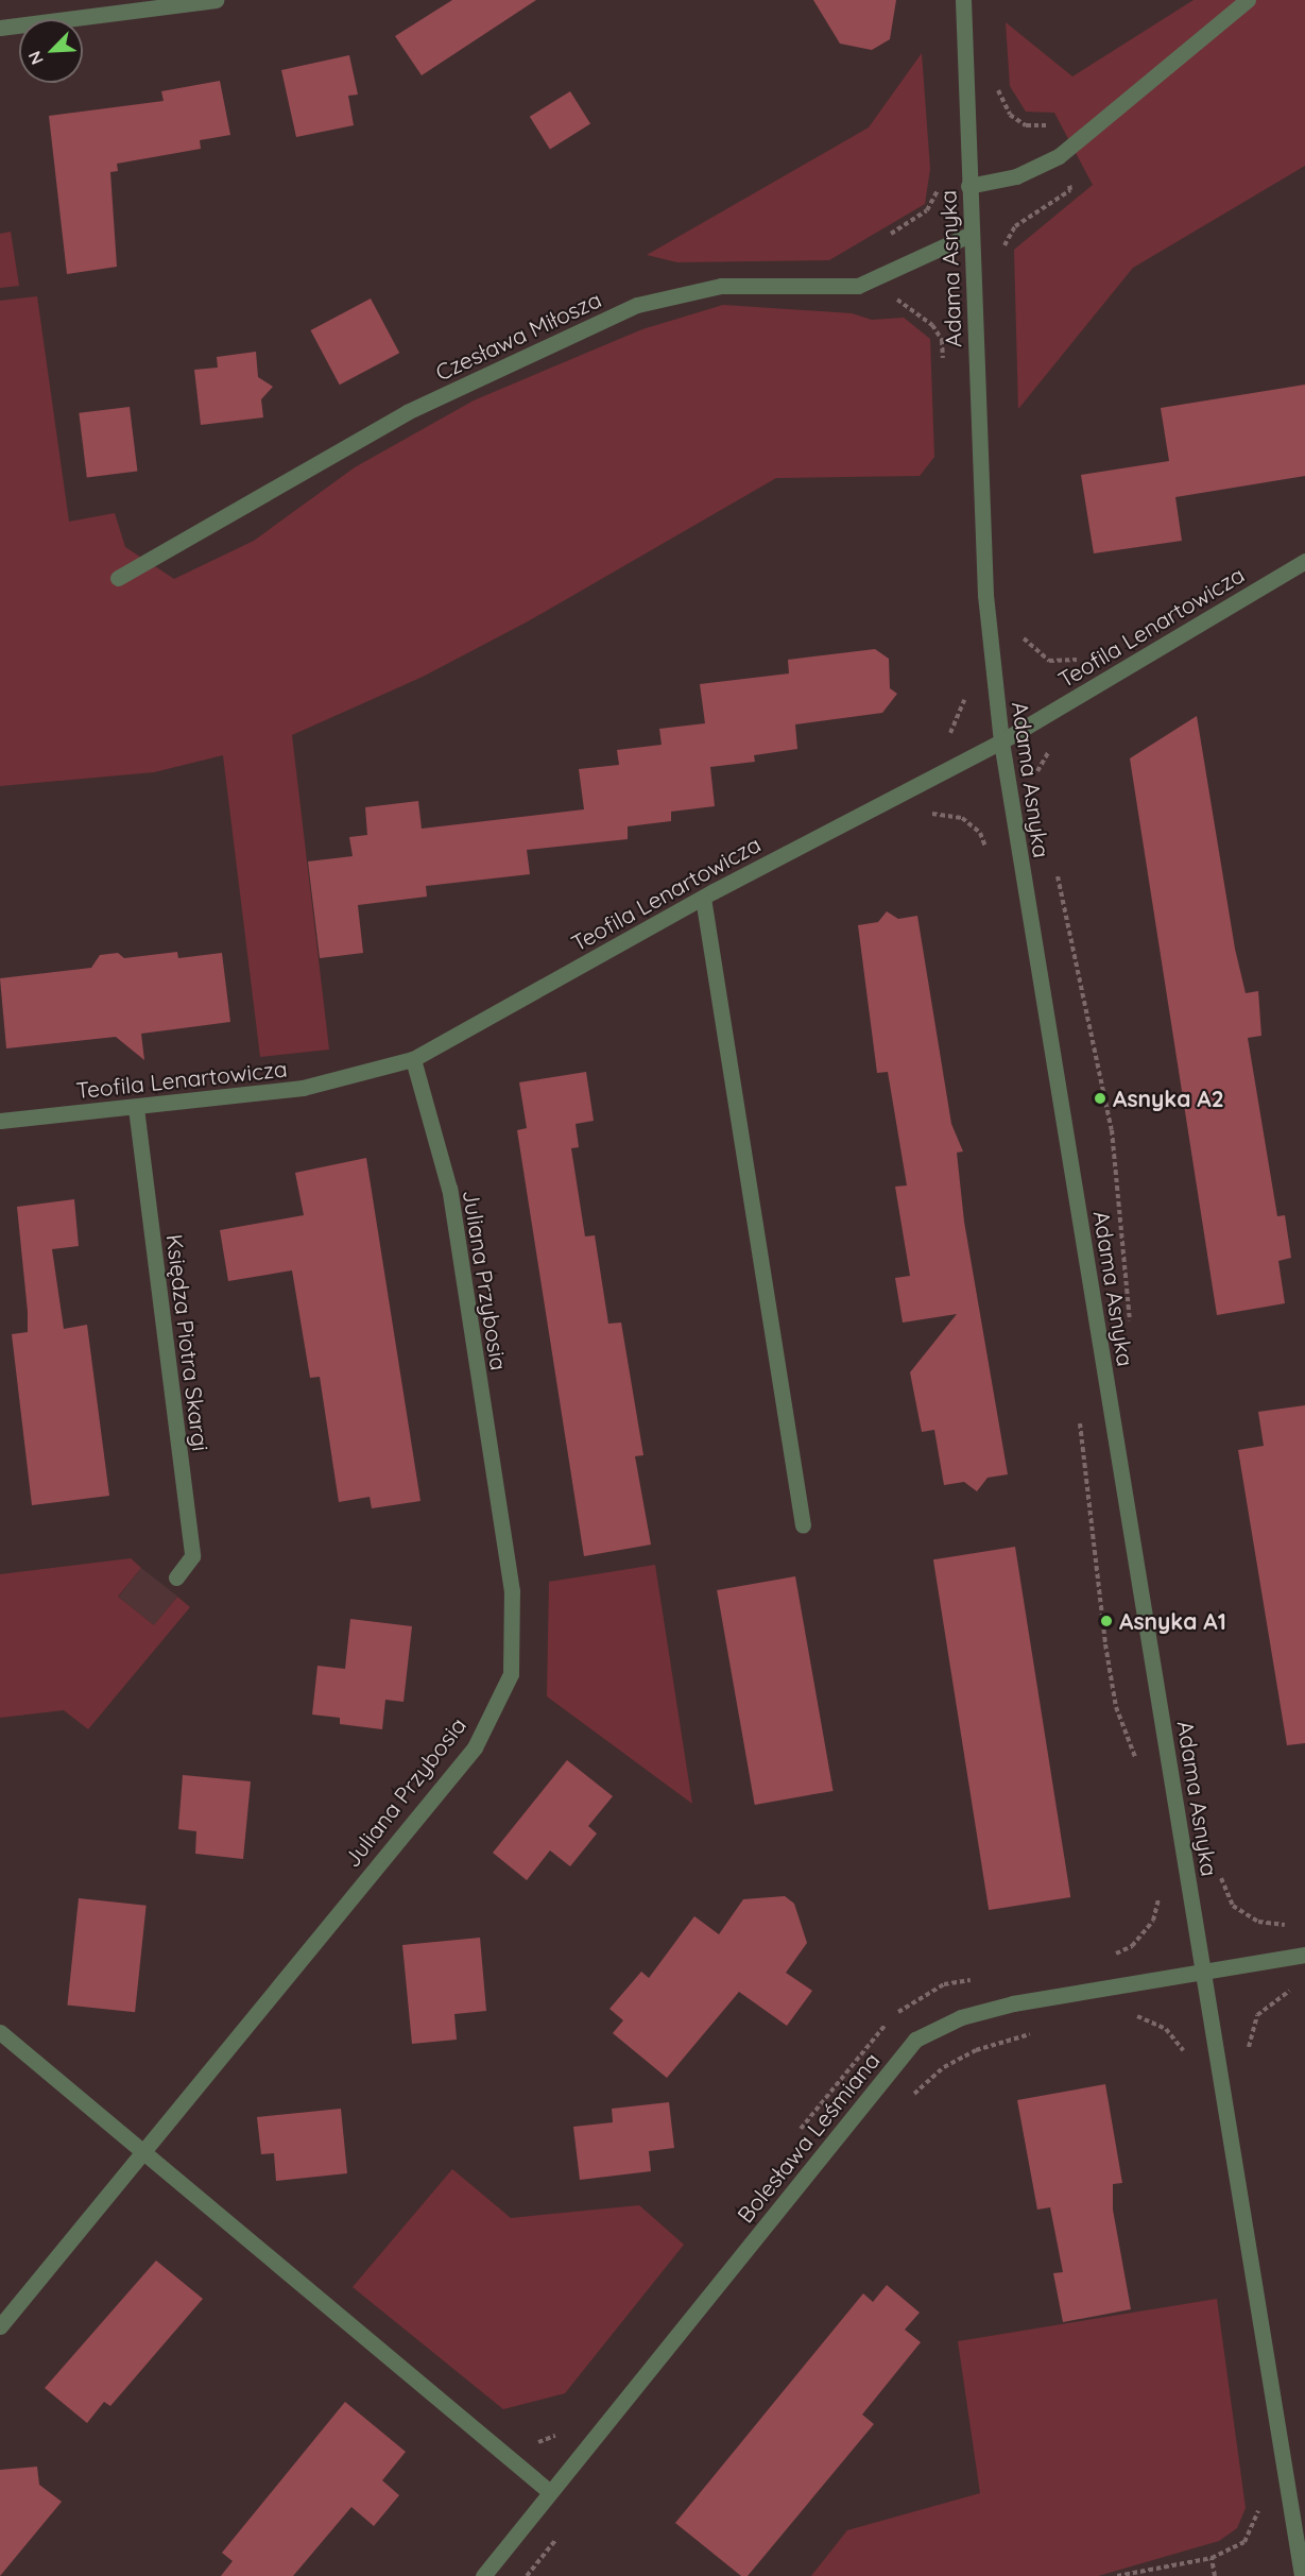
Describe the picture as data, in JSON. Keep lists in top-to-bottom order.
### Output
{
  "streets": {
    "street": [
      "Adama Asnyka",
      "Czesława Miłosza",
      "Teofila Lenartowicza",
      "Juliana Przybosia",
      "Księdza Piotra Skargi",
      "Bolesława Leśmiana"
    ]
  },
  "crossings": [
    ["Adama Asnyka", "Czesława Miłosza"],
    ["Adama Asnyka", "Teofila Lenartowicza"],
    ["Adama Asnyka", "Bolesława Leśmiana"],
    ["Teofila Lenartowicza", "Juliana Przybosia"],
    ["Teofila Lenartowicza", "Księdza Piotra Skargi"]
  ],
  "places": ["Asnyka A2", "Asnyka A1"],
  "north": "bottom left"
}
